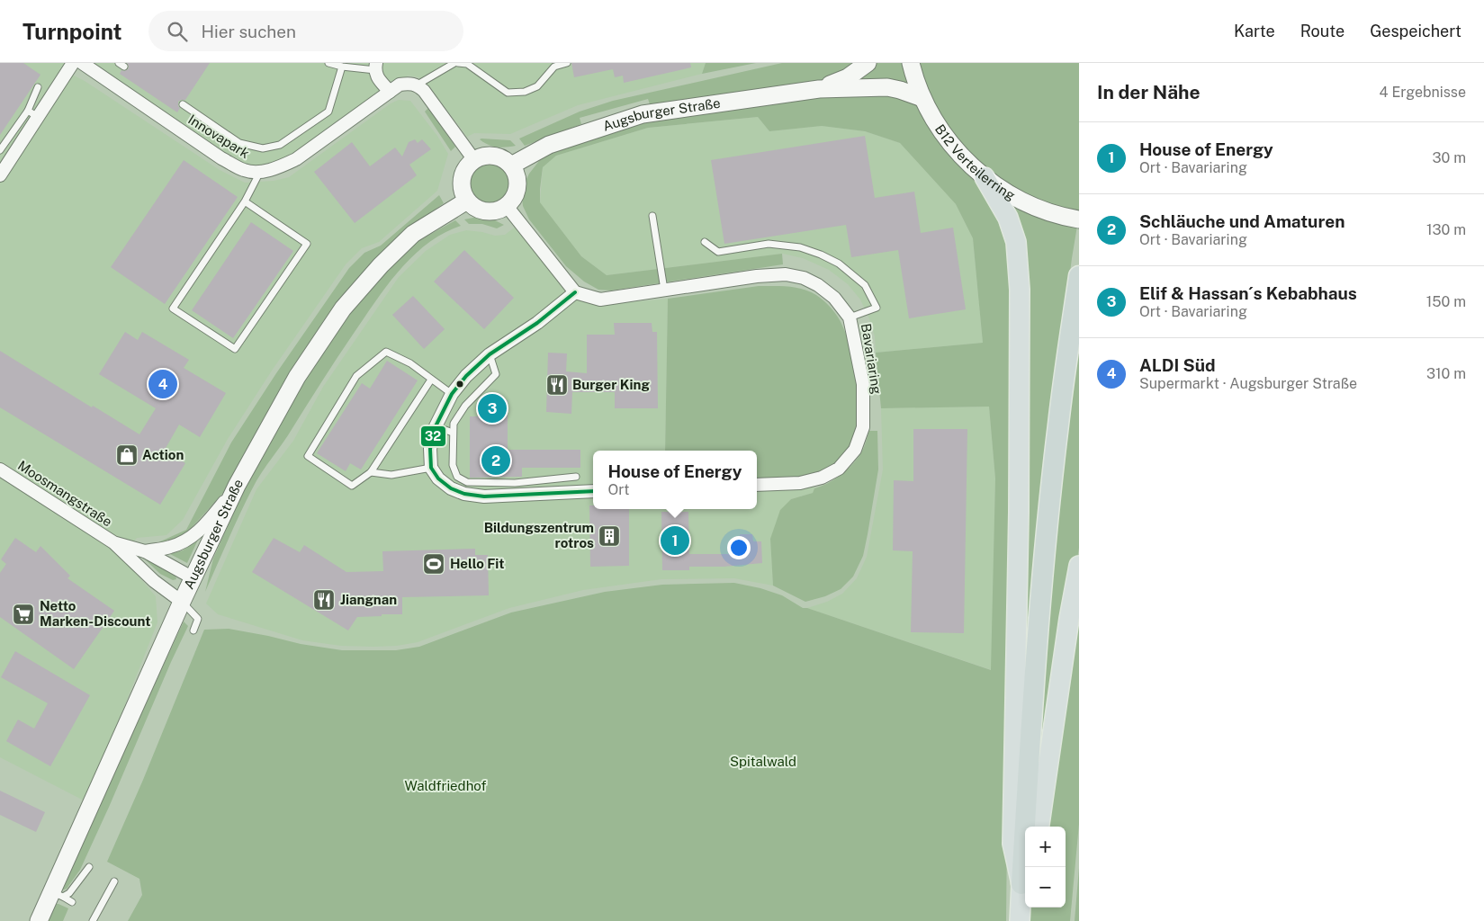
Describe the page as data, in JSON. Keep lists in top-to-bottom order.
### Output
{
  "streets": {
    "main road": ["Augsburger Straße", "B12 Verteilerring"],
    "street": ["Innovapark", "Bavariaring", "Moosmangstraße"]
  },
  "crossings": [
    ["Augsburger Straße", "B12 Verteilerring"],
    ["Augsburger Straße", "Moosmangstraße"]
  ],
  "parks": ["Spitalwald", "Waldfriedhof"],
  "places": {
    "restaurant": ["Burger King", "Jiangnan"],
    "shop": ["Action"],
    "building": ["Bildungszentrum rotros"],
    "sports": ["Hello Fit"],
    "supermarket": ["Netto Marken-Discount"]
  },
  "lines": ["transit line 32"],
  "page": {
    "header": "Turnpoint",
    "search": "Hier suchen",
    "nav": ["Karte", "Route", "Gespeichert"],
    "heading": ["In der Nähe", "4 Ergebnisse"],
    "list": [
      {
        "mark": "1",
        "name": "House of Energy",
        "note": "Ort · Bavariaring",
        "value": "30 m"
      },
      {
        "mark": "2",
        "name": "Schläuche und Amaturen",
        "note": "Ort · Bavariaring",
        "value": "130 m"
      },
      {
        "mark": "3",
        "name": "Elif & Hassan´s Kebabhaus",
        "note": "Ort · Bavariaring",
        "value": "150 m"
      },
      {
        "mark": "4",
        "name": "ALDI Süd",
        "note": "Supermarkt · Augsburger Straße",
        "value": "310 m"
      }
    ],
    "pins": [
      "4",
      "3",
      "2",
      "1"
    ],
    "popup": ["House of Energy", "Ort"],
    "map_buttons": ["+", "−"]
  }
}
